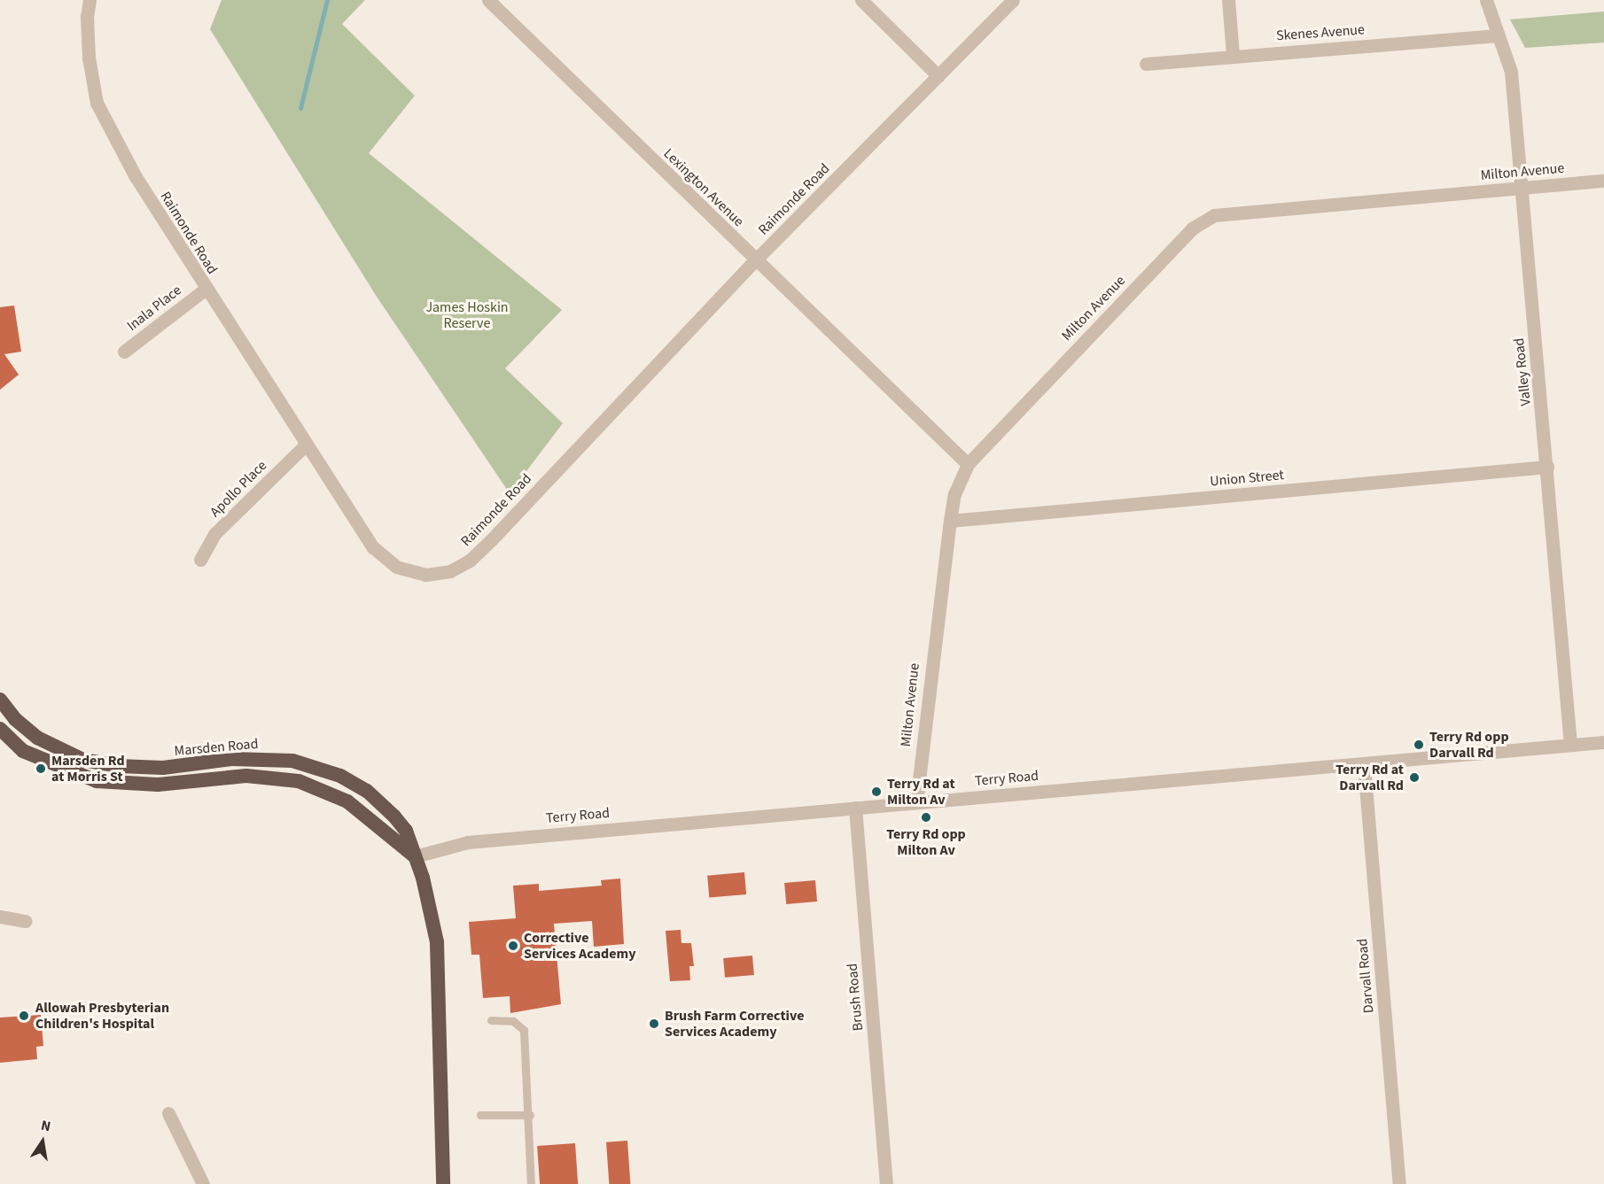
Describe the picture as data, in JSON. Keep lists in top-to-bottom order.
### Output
{
  "streets": {
    "highway": ["Marsden Road"],
    "street": [
      "Skenes Avenue",
      "Milton Avenue",
      "Lexington Avenue",
      "Raimonde Road",
      "Inala Place",
      "Valley Road",
      "Union Street",
      "Apollo Place",
      "Terry Road",
      "Darvall Road",
      "Brush Road"
    ]
  },
  "crossings": [
    ["Skenes Avenue", "Valley Road"],
    ["Milton Avenue", "Lexington Avenue"],
    ["Milton Avenue", "Valley Road"],
    ["Milton Avenue", "Union Street"],
    ["Milton Avenue", "Terry Road"],
    ["Lexington Avenue", "Raimonde Road"],
    ["Raimonde Road", "Inala Place"],
    ["Raimonde Road", "Apollo Place"],
    ["Valley Road", "Union Street"],
    ["Valley Road", "Terry Road"],
    ["Marsden Road", "Terry Road"],
    ["Terry Road", "Darvall Road"],
    ["Terry Road", "Brush Road"]
  ],
  "parks": ["James Hoskin Reserve"],
  "places": [
    "Terry Rd opp Darvall Rd",
    "Marsden Rd at Morris St",
    "Terry Rd at Darvall Rd",
    "Terry Rd at Milton Av",
    "Terry Rd opp Milton Av",
    "Corrective Services Academy",
    "Allowah Presbyterian Children's Hospital",
    "Brush Farm Corrective Services Academy"
  ],
  "north": "top"
}
